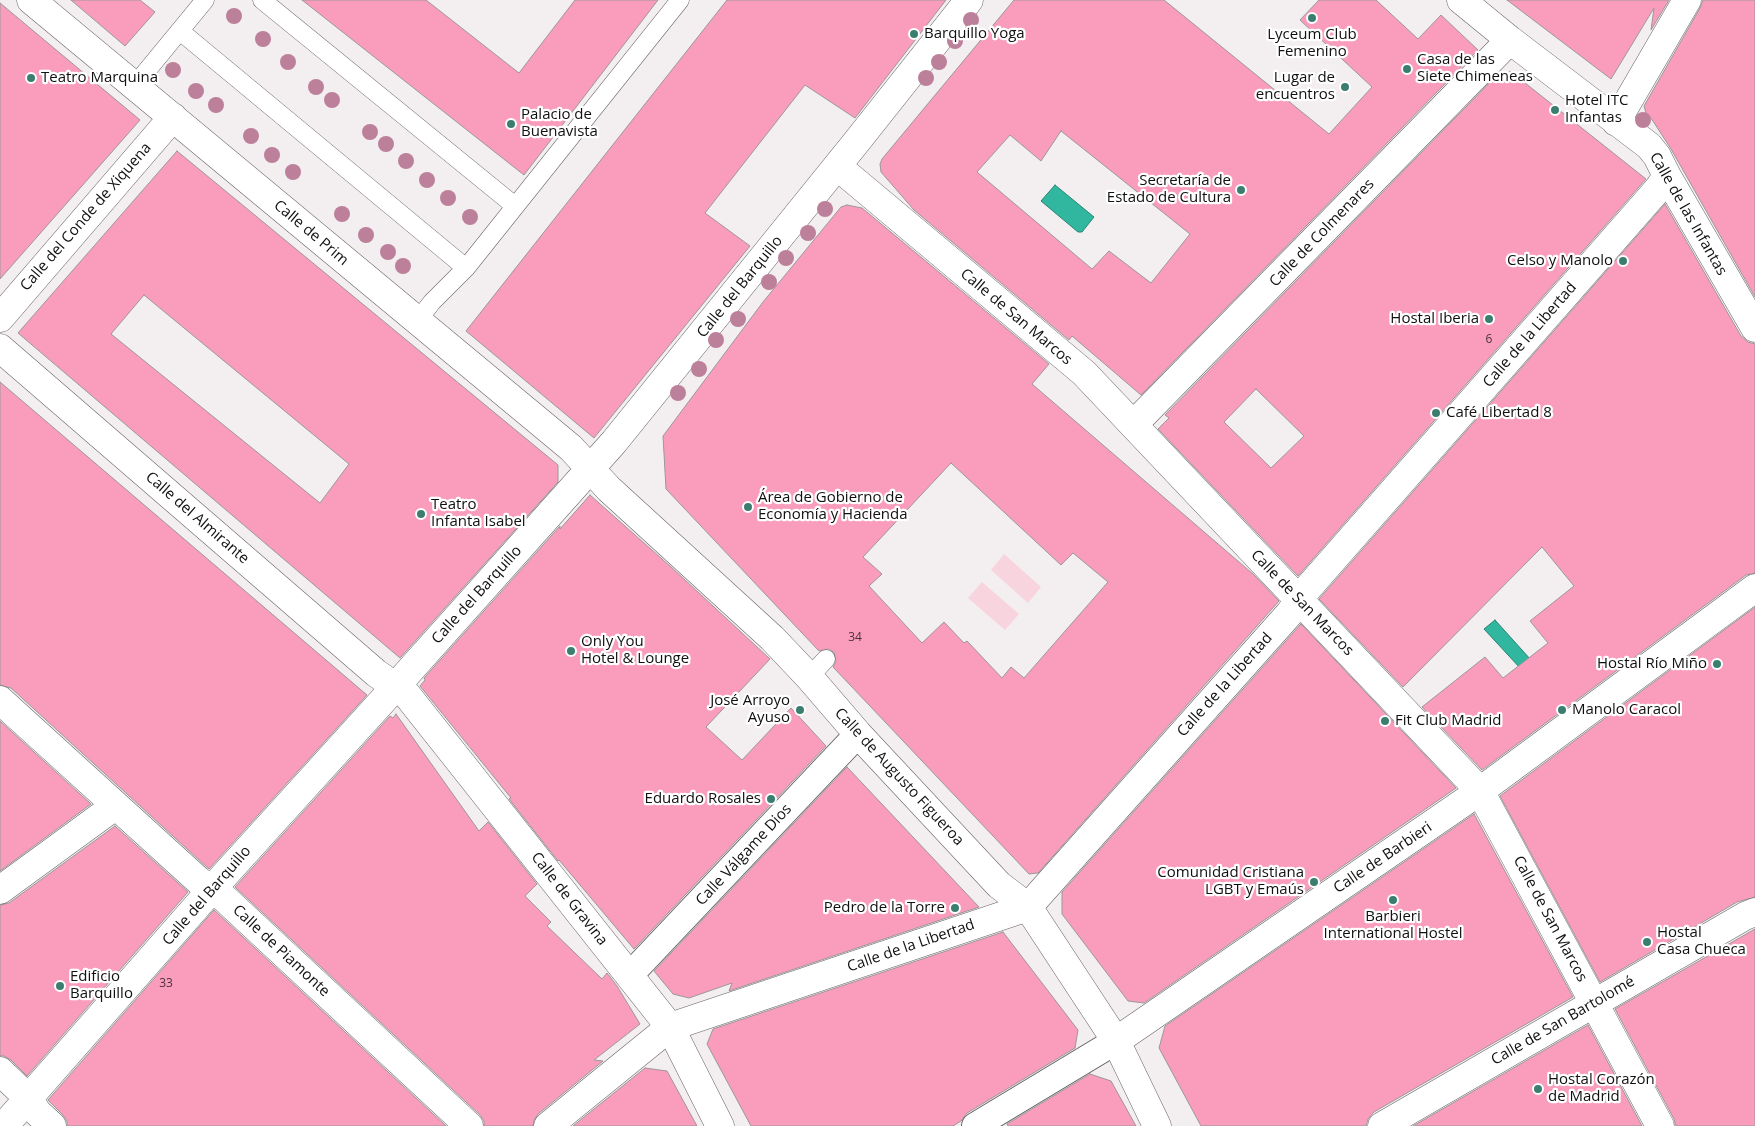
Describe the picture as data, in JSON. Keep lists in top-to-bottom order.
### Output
{
  "streets": {
    "street": [
      "Calle de las Infantas",
      "Calle del Conde de Xiquena",
      "Calle de Prim",
      "Calle de Colmenares",
      "Calle del Barquillo",
      "Calle de San Marcos",
      "Calle de la Libertad",
      "Calle del Almirante",
      "Calle de Augusto Figueroa",
      "Calle Válgame Dios",
      "Calle de Barbieri",
      "Calle de Gravina",
      "Calle de Piamonte",
      "Calle de San Bartolomé"
    ]
  },
  "crossings": [
    ["Calle de las Infantas", "Calle de Colmenares"],
    ["Calle de las Infantas", "Calle de la Libertad"],
    ["Calle del Conde de Xiquena", "Calle de Prim"],
    ["Calle de Prim", "Calle del Barquillo"],
    ["Calle de Prim", "Calle de Augusto Figueroa"],
    ["Calle de Colmenares", "Calle de San Marcos"],
    ["Calle del Barquillo", "Calle de San Marcos"],
    ["Calle del Barquillo", "Calle del Almirante"],
    ["Calle del Barquillo", "Calle de Augusto Figueroa"],
    ["Calle del Barquillo", "Calle de Gravina"],
    ["Calle del Barquillo", "Calle de Piamonte"],
    ["Calle de San Marcos", "Calle de la Libertad"],
    ["Calle de San Marcos", "Calle de Barbieri"],
    ["Calle de San Marcos", "Calle de San Bartolomé"],
    ["Calle de la Libertad", "Calle de Augusto Figueroa"],
    ["Calle de la Libertad", "Calle de Gravina"],
    ["Calle del Almirante", "Calle de Gravina"],
    ["Calle de Augusto Figueroa", "Calle Válgame Dios"],
    ["Calle de Augusto Figueroa", "Calle de Barbieri"],
    ["Calle Válgame Dios", "Calle de Gravina"]
  ],
  "places": [
    "Lyceum Club Femenino",
    "Barquillo Yoga",
    "Casa de las Siete Chimeneas",
    "Teatro Marquina",
    "Lugar de encuentros",
    "Hotel ITC Infantas",
    "Palacio de Buenavista",
    "Secretaría de Estado de Cultura",
    "Celso y Manolo",
    "Hostal Iberia",
    "Café Libertad 8",
    "Área de Gobierno de Economía y Hacienda",
    "Teatro Infanta Isabel",
    "Only You Hotel & Lounge",
    "Hostal Río Miño",
    "José Arroyo Ayuso",
    "Manolo Caracol",
    "Fit Club Madrid",
    "Eduardo Rosales",
    "Comunidad Cristiana LGBT y Emaús",
    "Barbieri International Hostel",
    "Pedro de la Torre",
    "Hostal Casa Chueca",
    "Edificio Barquillo",
    "Hostal Corazón de Madrid"
  ],
  "house_numbers": ["6", "34", "33"]
}
